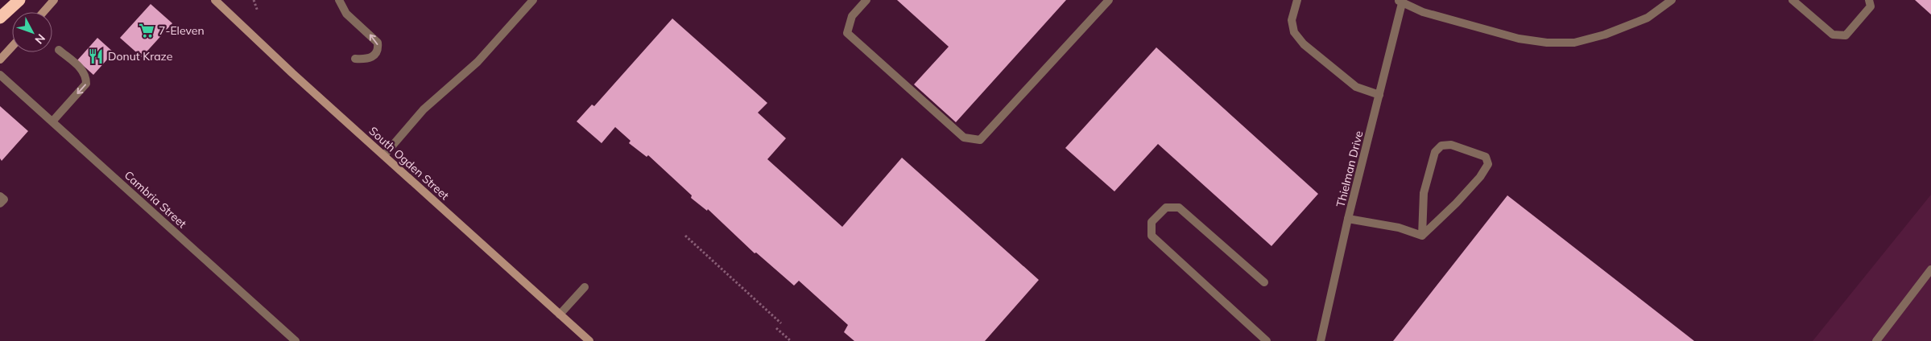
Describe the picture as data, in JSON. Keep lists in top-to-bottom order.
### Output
{
  "streets": {
    "street": ["South Ogden Street", "Thielman Drive", "Cambria Street"]
  },
  "places": {
    "supermarket": ["7-Eleven"],
    "restaurant": ["Donut Kraze"]
  },
  "north": "bottom right"
}
